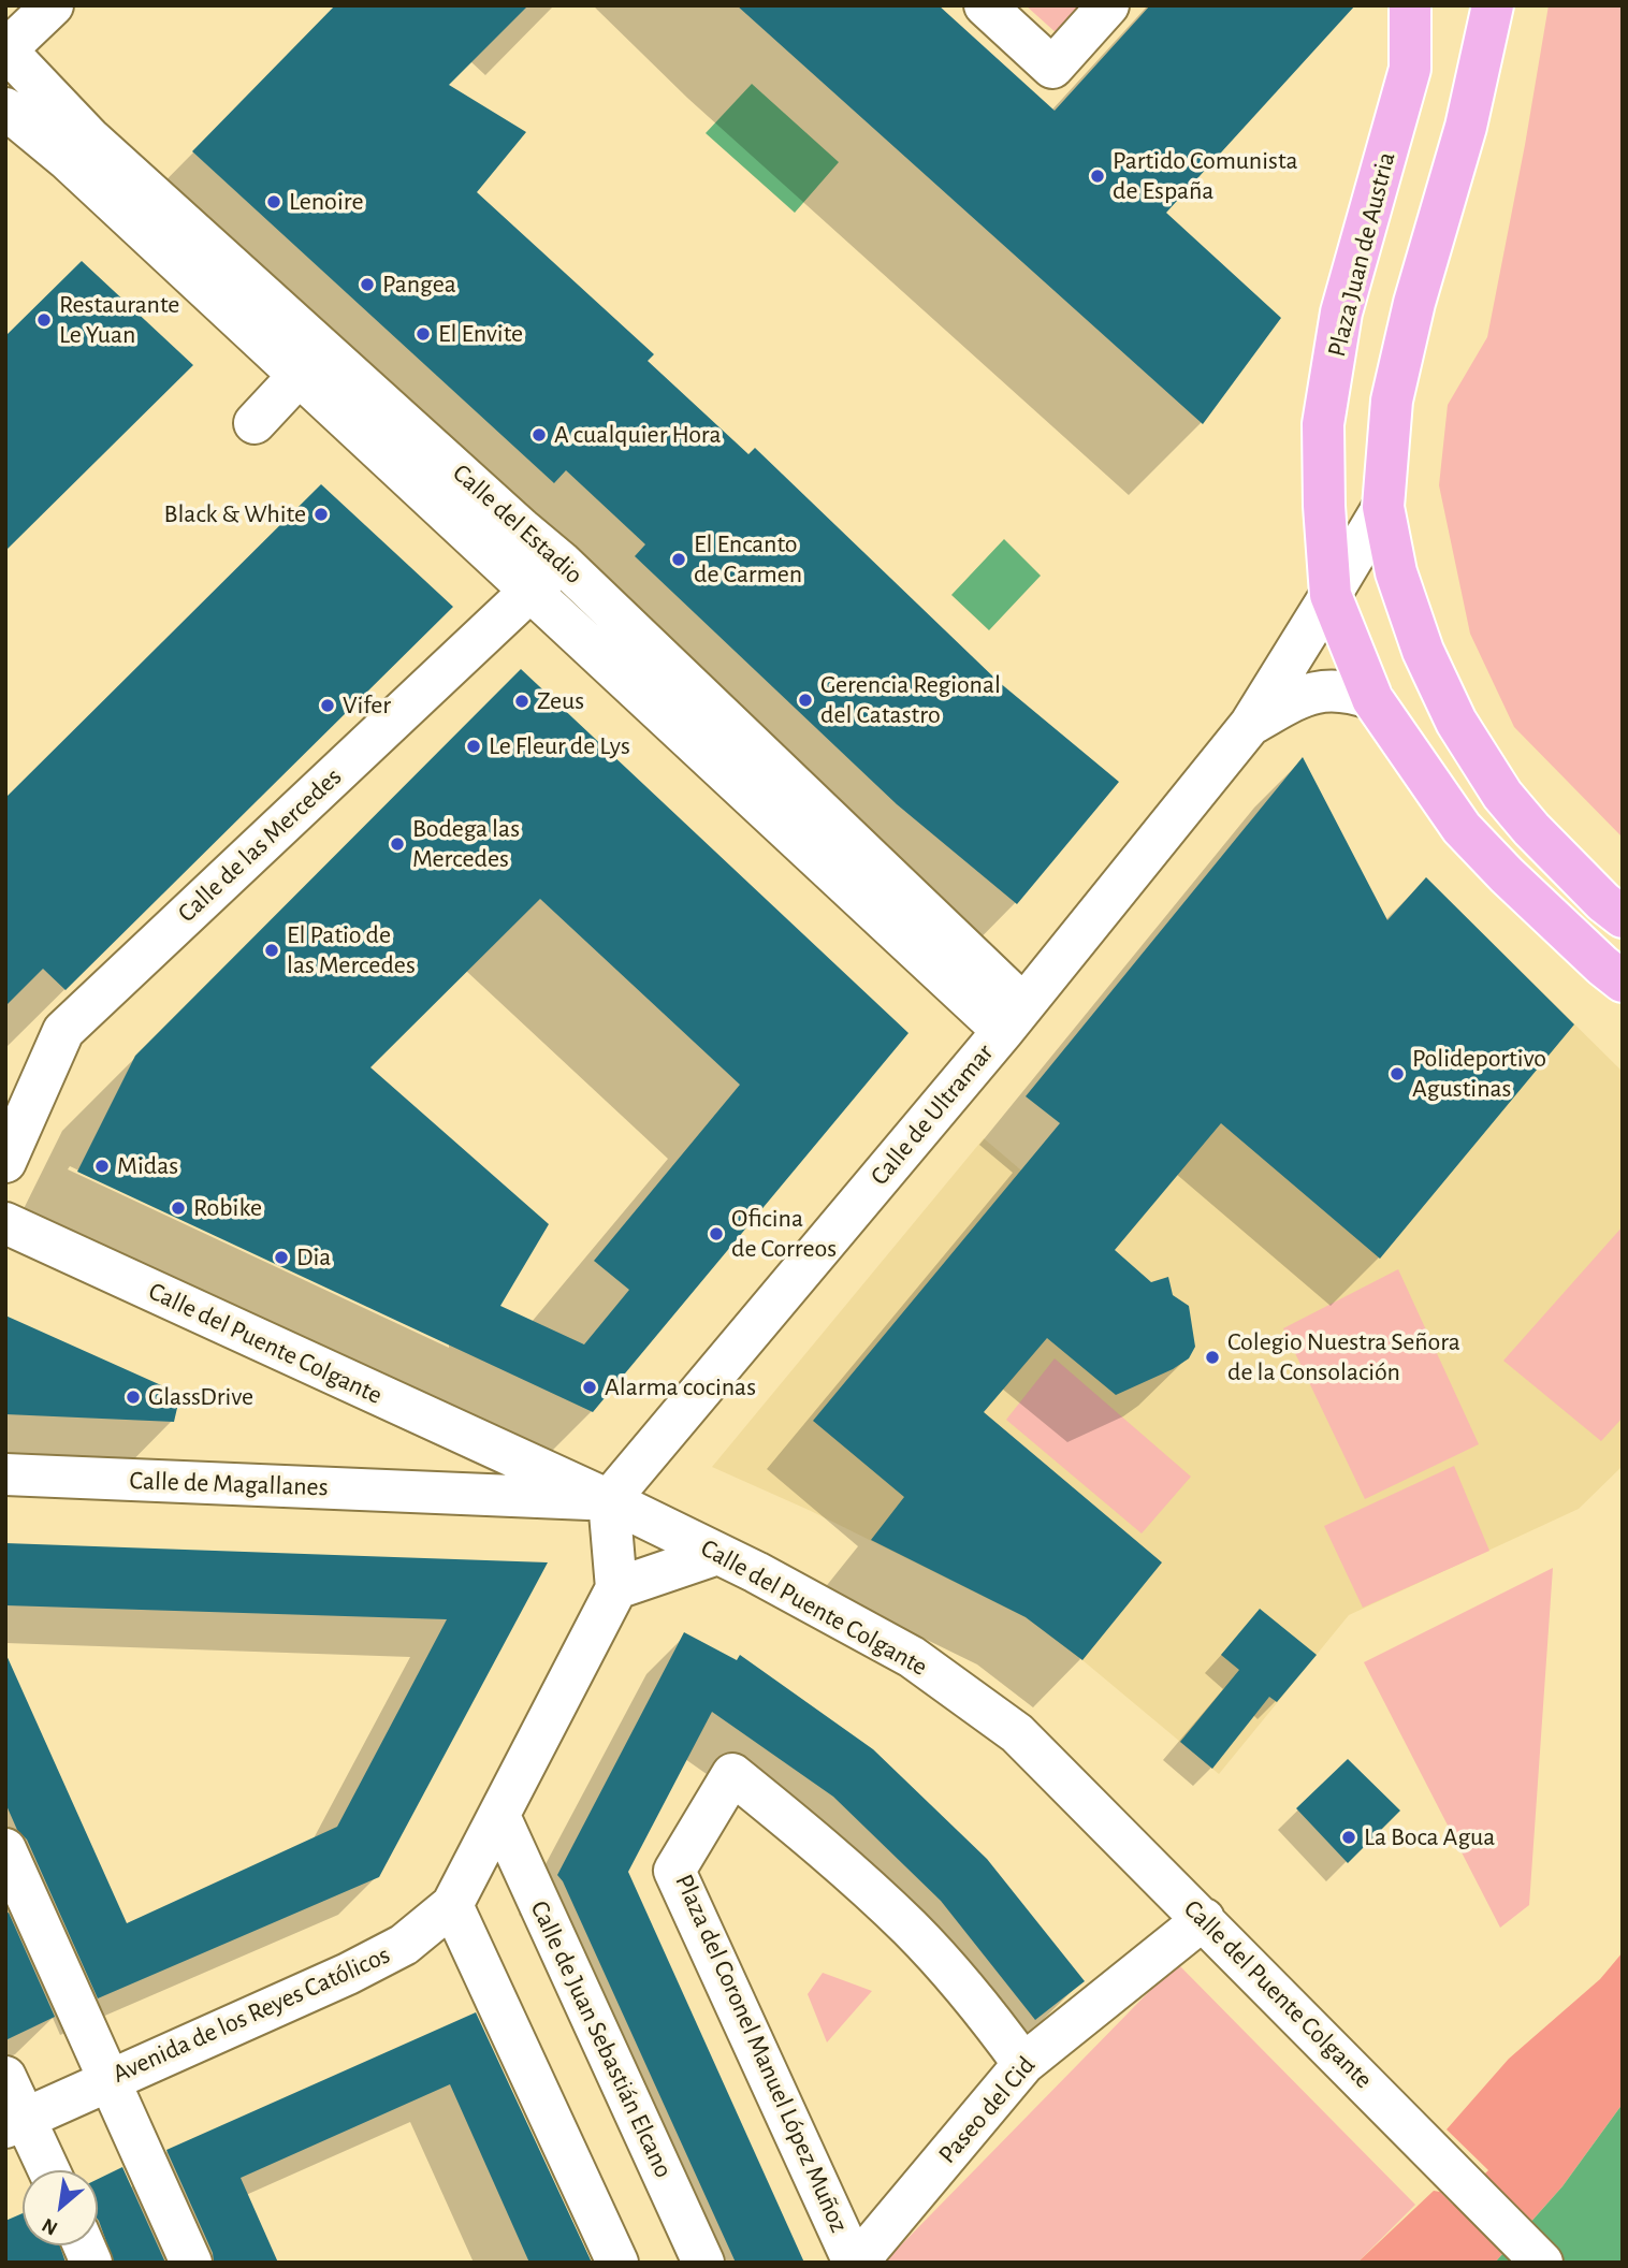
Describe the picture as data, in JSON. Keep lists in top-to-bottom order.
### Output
{
  "streets": {
    "main road": ["Plaza Juan de Austria"],
    "street": [
      "Calle del Estadio",
      "Calle de las Mercedes",
      "Calle de Ultramar",
      "Calle del Puente Colgante",
      "Calle de Magallanes",
      "Avenida de los Reyes Católicos",
      "Calle de Juan Sebastián Elcano",
      "Plaza del Coronel Manuel López Muñoz",
      "Paseo del Cid"
    ]
  },
  "crossings": [
    ["Plaza Juan de Austria", "Calle de Ultramar"],
    ["Calle del Estadio", "Calle de las Mercedes"],
    ["Calle del Estadio", "Calle de Ultramar"],
    ["Calle de Ultramar", "Calle del Puente Colgante"],
    ["Calle de Ultramar", "Calle de Magallanes"],
    ["Calle del Puente Colgante", "Calle de Magallanes"],
    ["Calle del Puente Colgante", "Paseo del Cid"],
    ["Avenida de los Reyes Católicos", "Calle de Juan Sebastián Elcano"],
    ["Plaza del Coronel Manuel López Muñoz", "Paseo del Cid"]
  ],
  "places": [
    "Partido Comunista de España",
    "Lenoire",
    "Pangea",
    "Restaurante Le Yuan",
    "El Envite",
    "A cualquier Hora",
    "Black & White",
    "El Encanto de Carmen",
    "Gerencia Regional del Catastro",
    "Zeus",
    "Vifer",
    "Le Fleur de Lys",
    "Bodega las Mercedes",
    "El Patio de las Mercedes",
    "Polideportivo Agustinas",
    "Midas",
    "Robike",
    "Oficina de Correos",
    "Dia",
    "Colegio Nuestra Señora de la Consolación",
    "Alarma cocinas",
    "GlassDrive",
    "La Boca Agua"
  ],
  "north": "bottom left"
}
